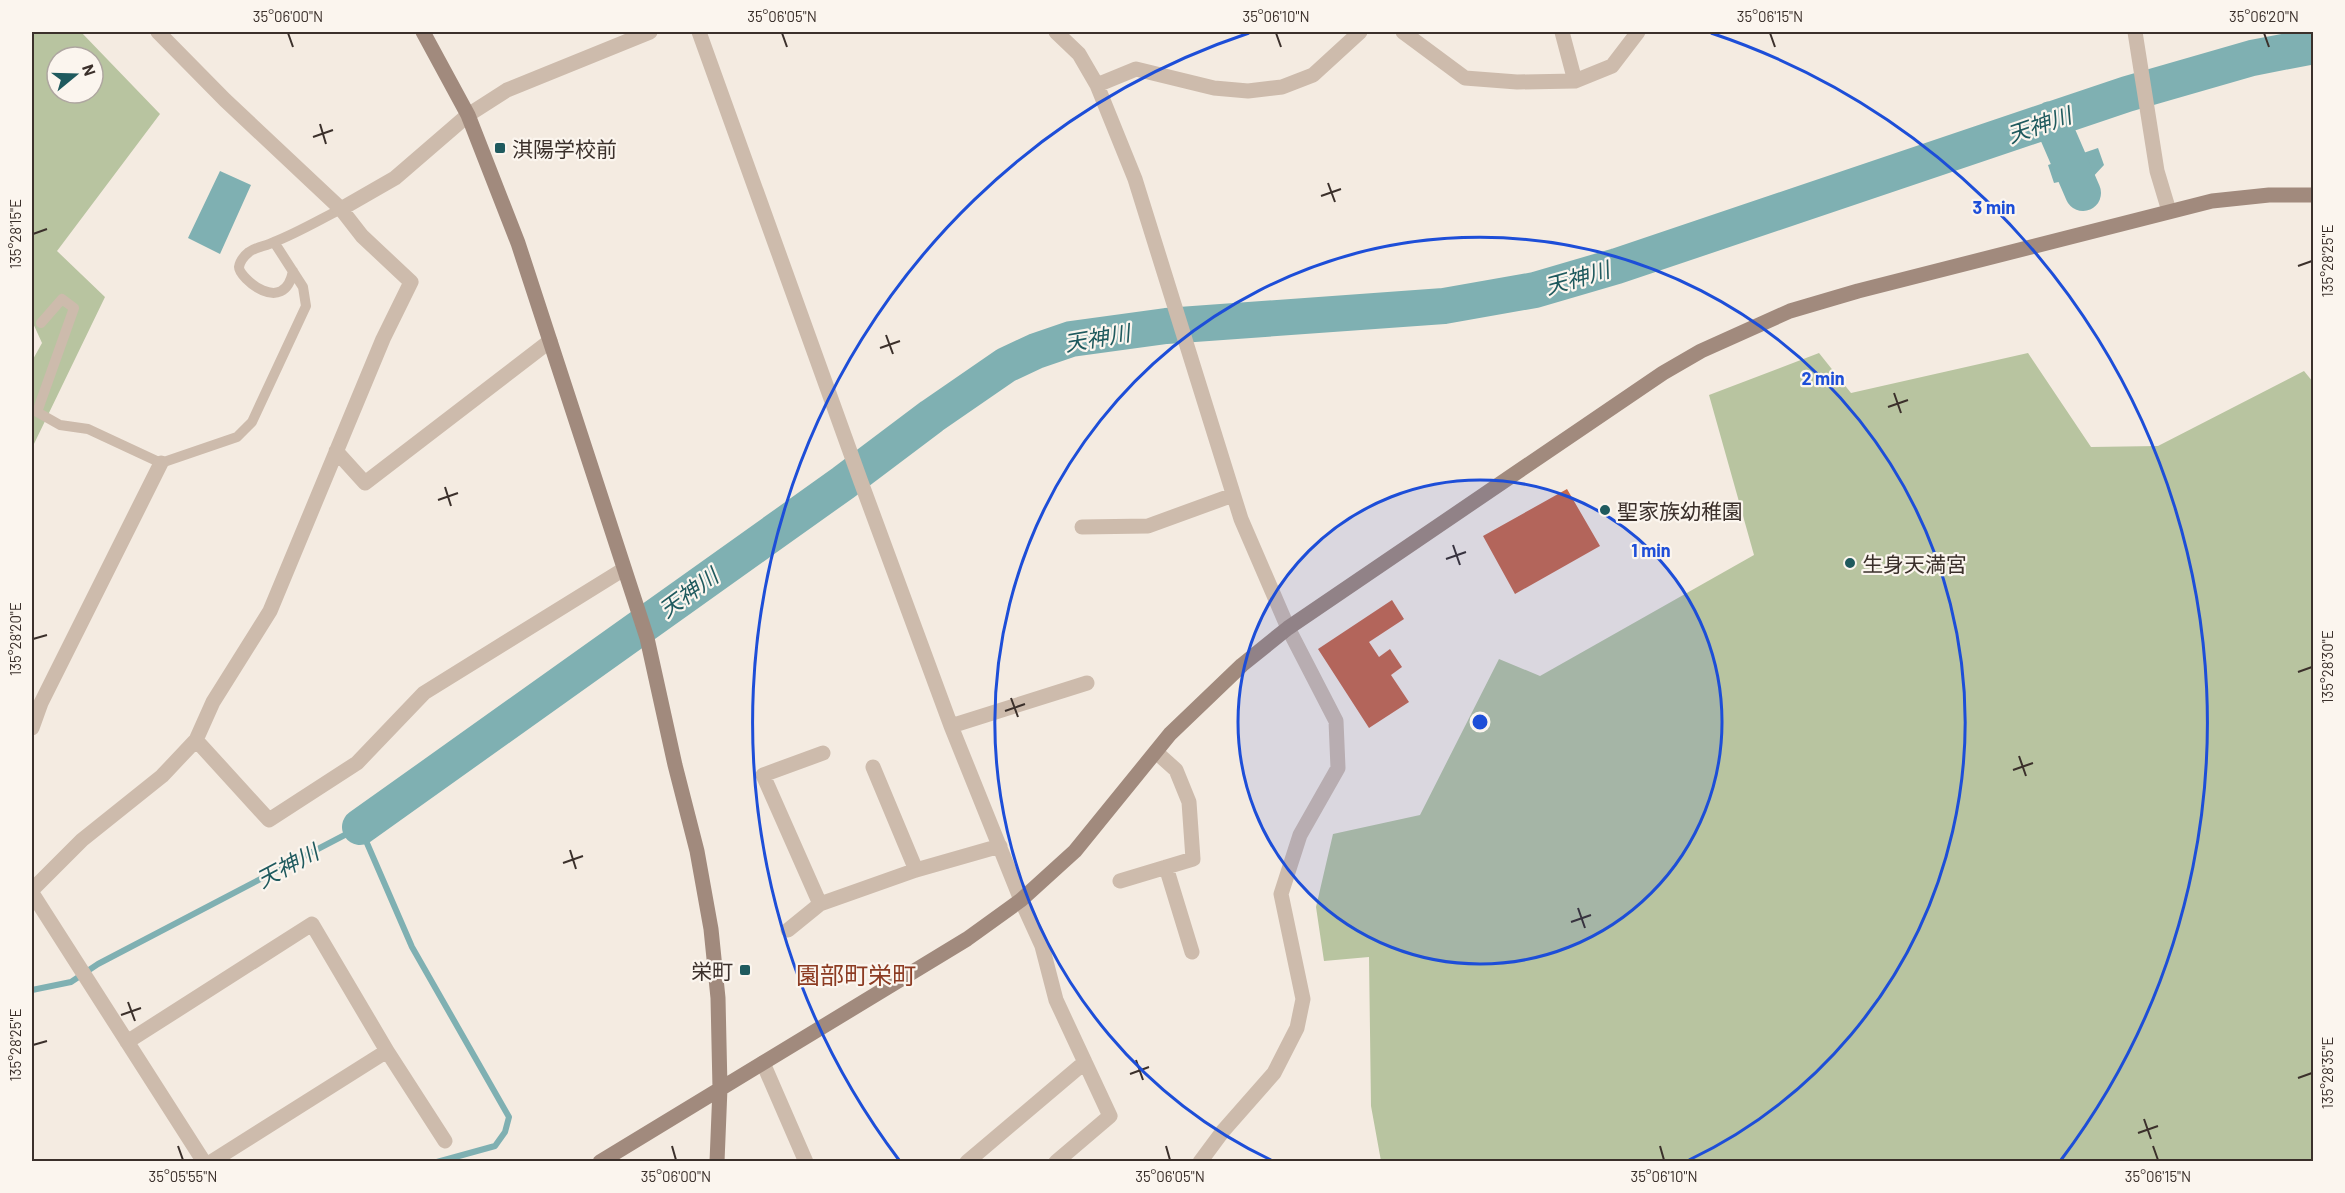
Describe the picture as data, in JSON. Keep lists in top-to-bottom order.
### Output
{
  "districts": ["園部町栄町"],
  "water": ["天神川"],
  "places": {
    "transit": ["淇陽学校前", "栄町"],
    "other": ["聖家族幼稚園", "生身天満宮"]
  },
  "north": "right",
  "coordinates": [
    "35°06'00\"N",
    "35°06'05\"N",
    "35°06'10\"N",
    "35°06'15\"N",
    "35°06'20\"N",
    "135°28'15\"E",
    "135°28'25\"E",
    "135°28'20\"E",
    "135°28'30\"E",
    "135°28'35\"E",
    "35°05'55\"N"
  ],
  "rings": ["3 min", "2 min", "1 min"]
}
